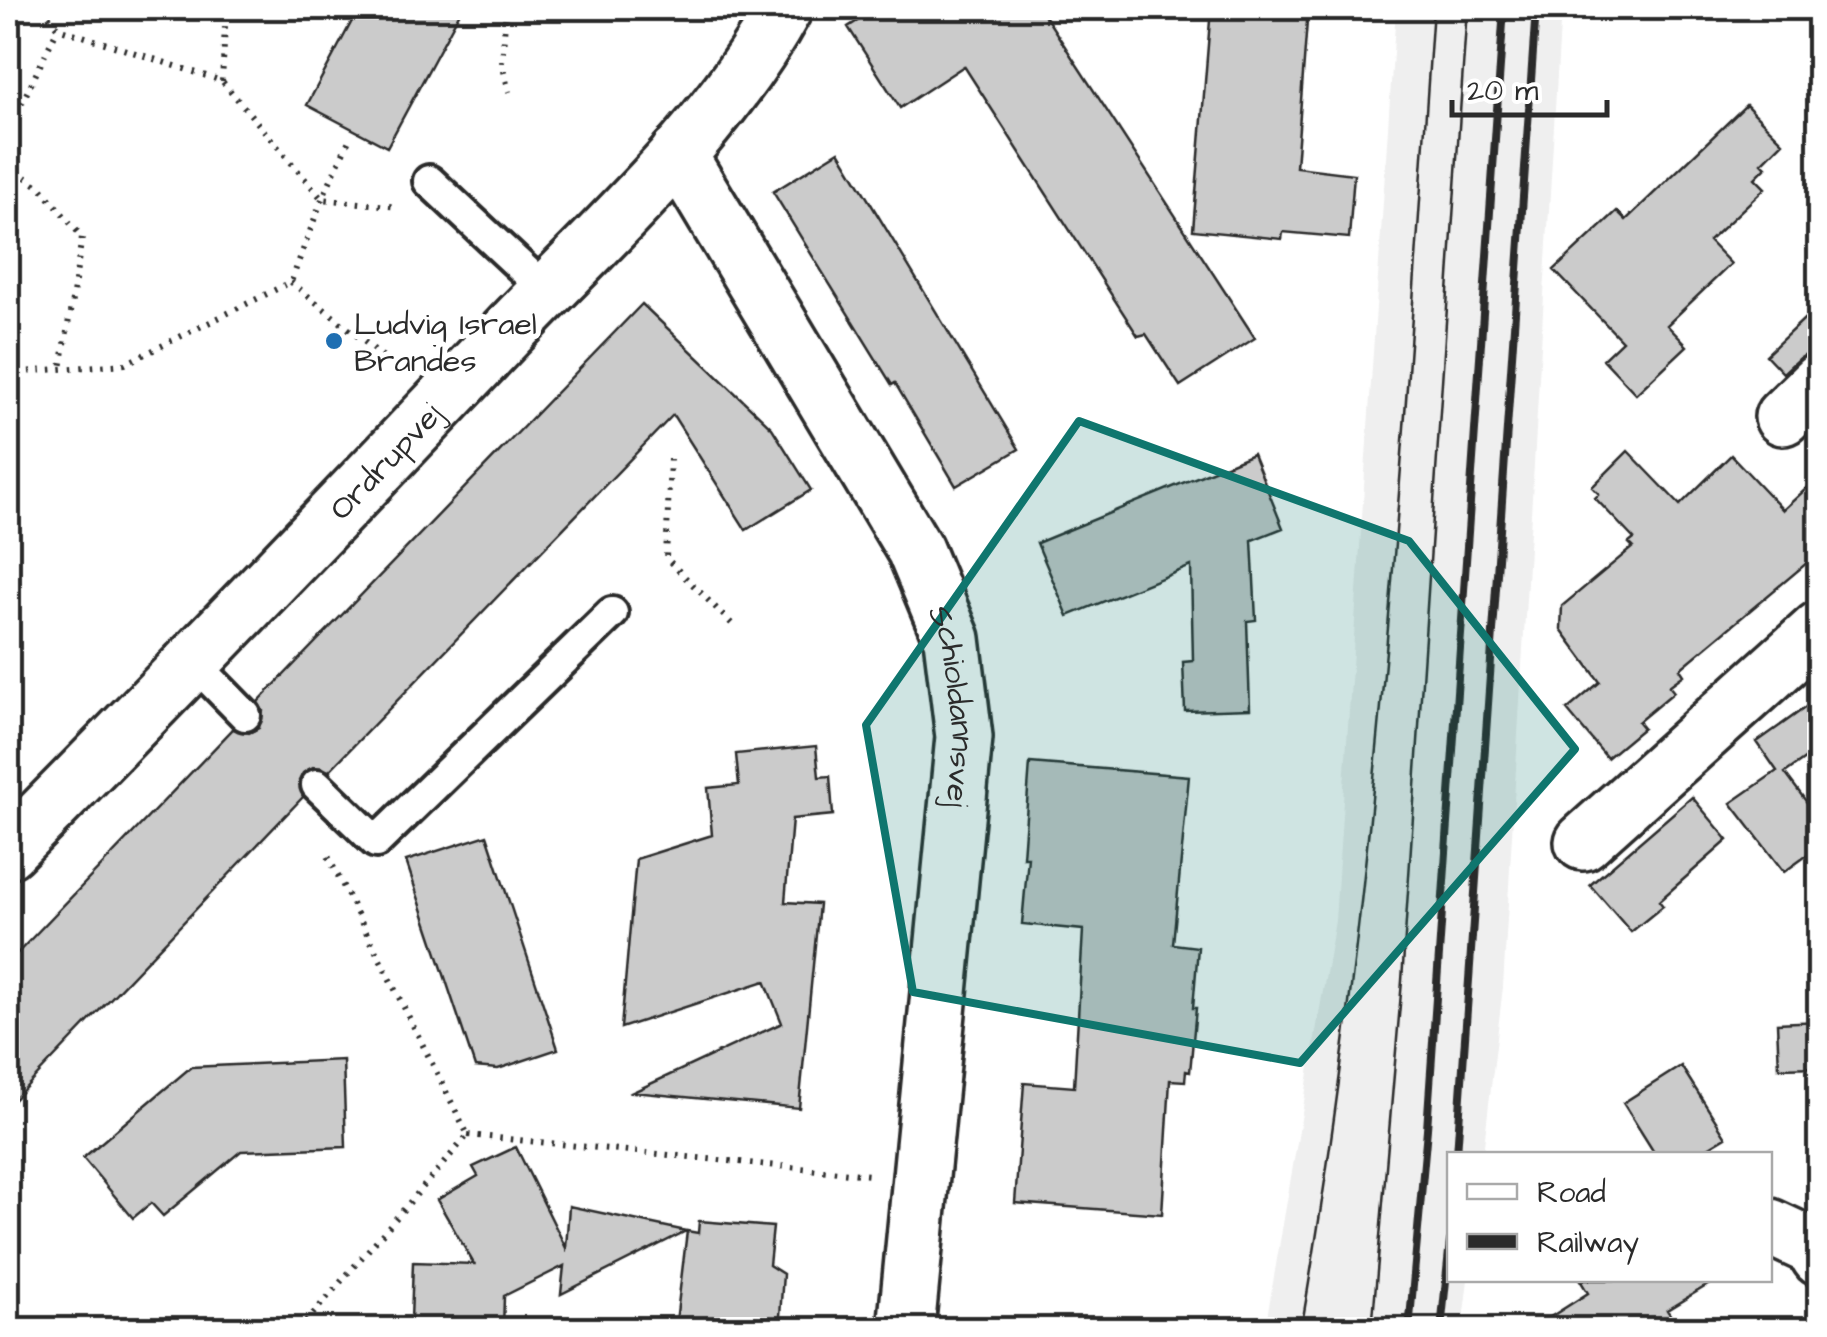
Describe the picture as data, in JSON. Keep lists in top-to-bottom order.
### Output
{
  "streets": {
    "street": ["Ordrupvej", "Schioldannsvej"]
  },
  "crossings": [
    ["Ordrupvej", "Schioldannsvej"]
  ],
  "places": ["Ludvig Israel Brandes"],
  "legend": ["Road", "Railway"],
  "scale_bar": "20 m"
}
